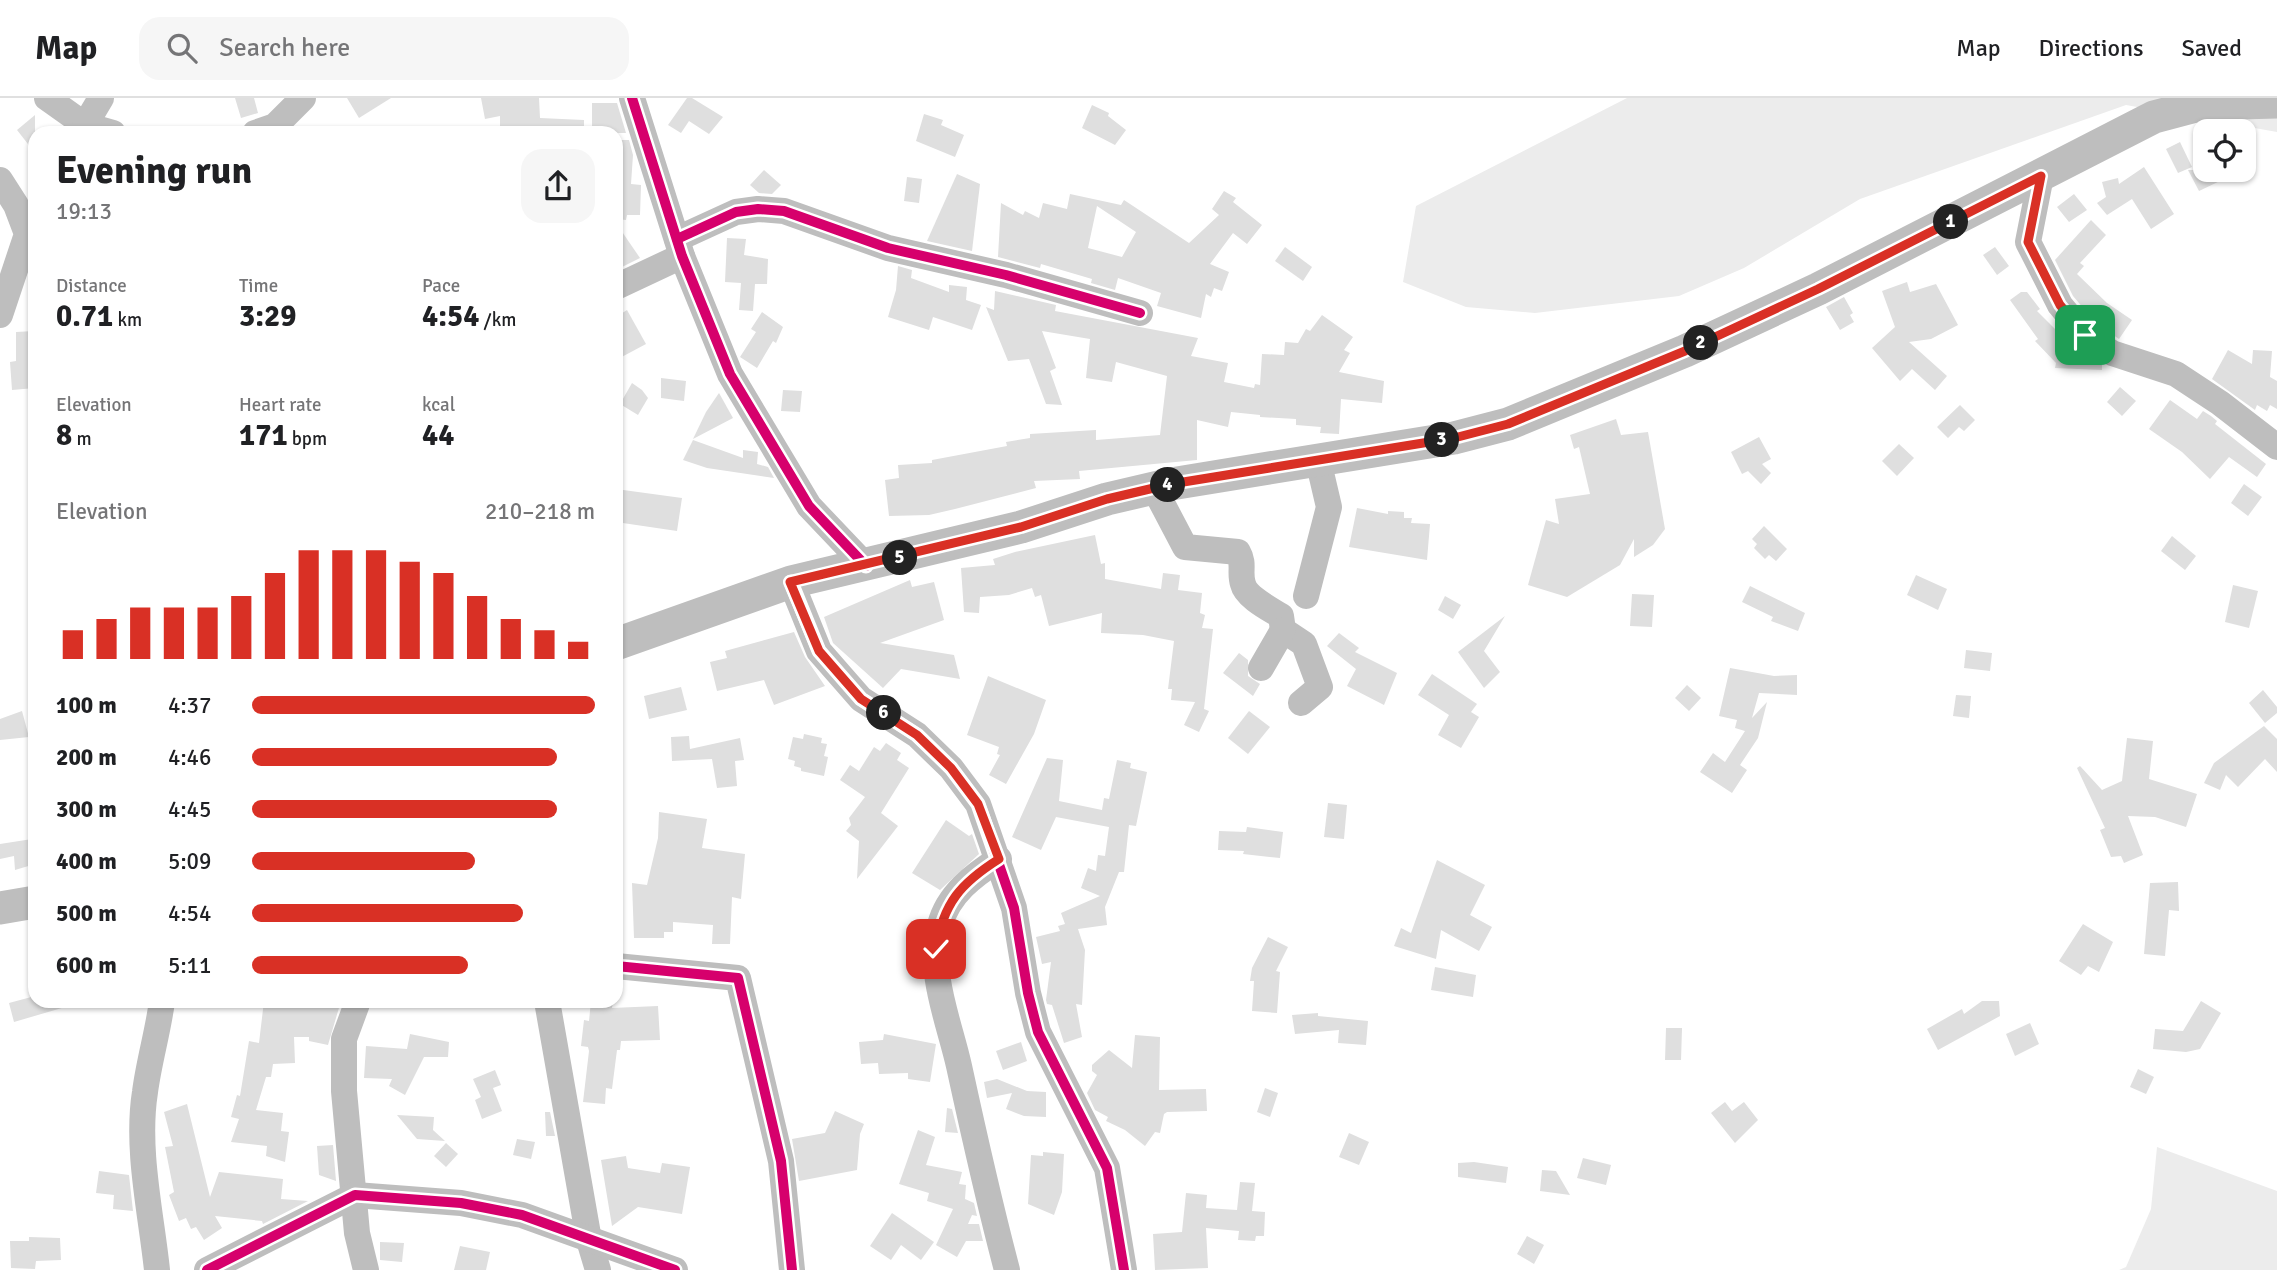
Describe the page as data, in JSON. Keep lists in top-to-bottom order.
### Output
{
  "page": {
    "header": "Map",
    "search": "Search here",
    "nav": ["Map", "Directions", "Saved"],
    "heading": ["Evening run", "19:13"],
    "pins": [
      "1",
      "2",
      "3",
      "4",
      "5",
      "6"
    ],
    "stats": [
      ["Distance", "0.71 km"],
      ["Time", "3:29"],
      ["Pace", "4:54 /km"],
      ["Elevation", "8 m"],
      ["Heart rate", "171 bpm"],
      ["kcal", "44"]
    ],
    "chart": ["Elevation", "210–218 m"],
    "list": [
      {
        "name": "100 m",
        "note": "4:37"
      },
      {
        "name": "200 m",
        "note": "4:46"
      },
      {
        "name": "300 m",
        "note": "4:45"
      },
      {
        "name": "400 m",
        "note": "5:09"
      },
      {
        "name": "500 m",
        "note": "4:54"
      },
      {
        "name": "600 m",
        "note": "5:11"
      }
    ]
  }
}
